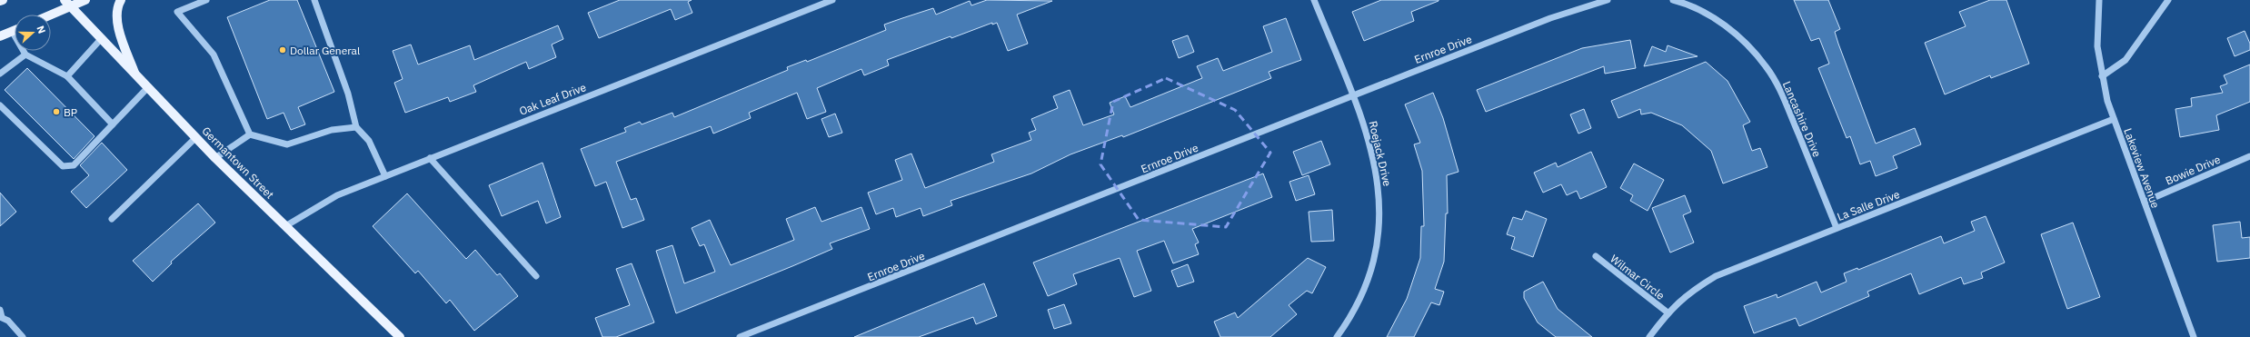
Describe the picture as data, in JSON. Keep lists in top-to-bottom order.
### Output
{
  "streets": {
    "main road": ["Germantown Street"],
    "street": [
      "Ernroe Drive",
      "Oak Leaf Drive",
      "Lancashire Drive",
      "Roejack Drive",
      "Lakeview Avenue",
      "Bowie Drive",
      "La Salle Drive",
      "Wilmar Circle"
    ]
  },
  "crossings": [
    ["Ernroe Drive", "Roejack Drive"],
    ["Oak Leaf Drive", "Germantown Street"],
    ["Lancashire Drive", "La Salle Drive"],
    ["Lakeview Avenue", "Bowie Drive"],
    ["Lakeview Avenue", "La Salle Drive"],
    ["La Salle Drive", "Wilmar Circle"]
  ],
  "places": ["Dollar General", "BP"],
  "north": "right"
}
